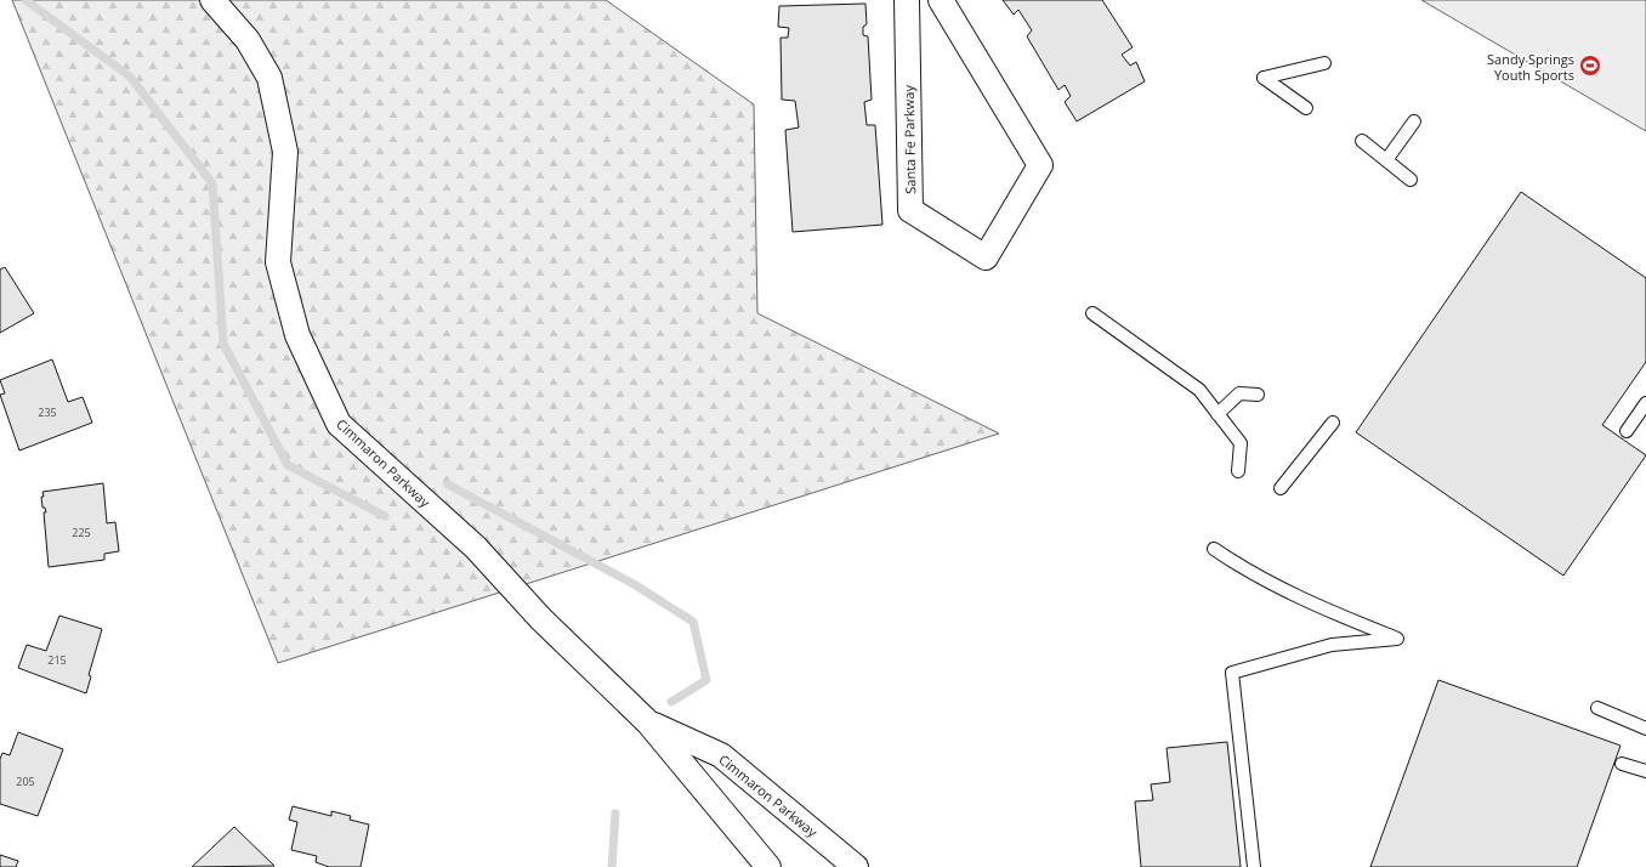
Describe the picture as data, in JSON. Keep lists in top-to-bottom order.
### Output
{
  "streets": {
    "street": ["Santa Fe Parkway", "Cimmaron Parkway"]
  },
  "places": {
    "sports": ["Sandy Springs Youth Sports"]
  },
  "house_numbers": [
    "235",
    "225",
    "215",
    "205"
  ]
}
